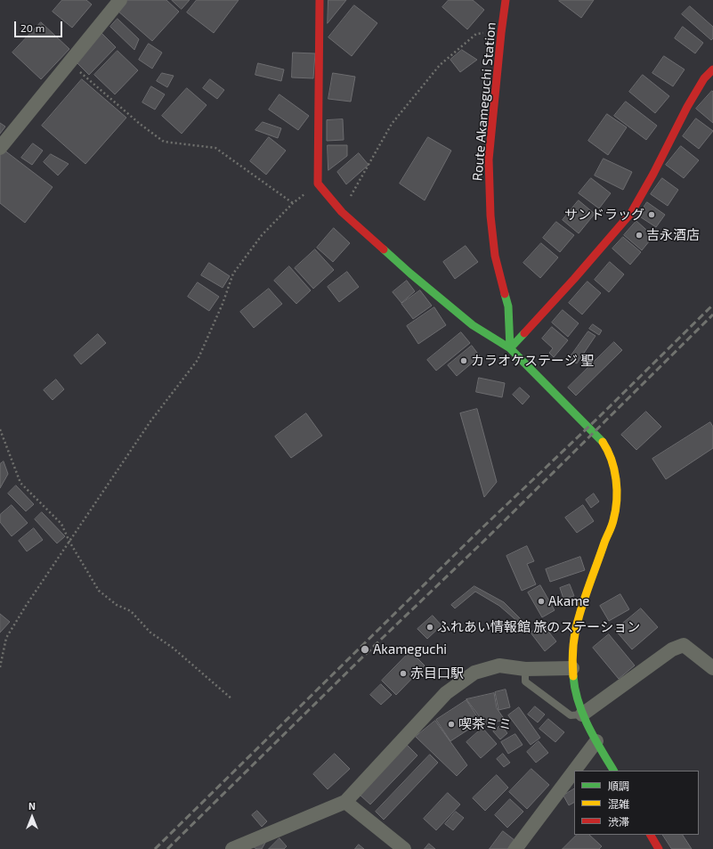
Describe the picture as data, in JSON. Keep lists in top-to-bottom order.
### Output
{
  "streets": {
    "main road": ["Route Akameguchi Station"]
  },
  "places": [
    "サンドラッグ",
    "吉永酒店",
    "カラオケステージ 聖",
    "Akame",
    "ふれあい情報館 旅のステーション",
    "Akameguchi",
    "赤目口駅",
    "喫茶ミミ"
  ],
  "legend": ["順調", "混雑", "渋滞"],
  "scale_bar": "20 m",
  "north": "top"
}
